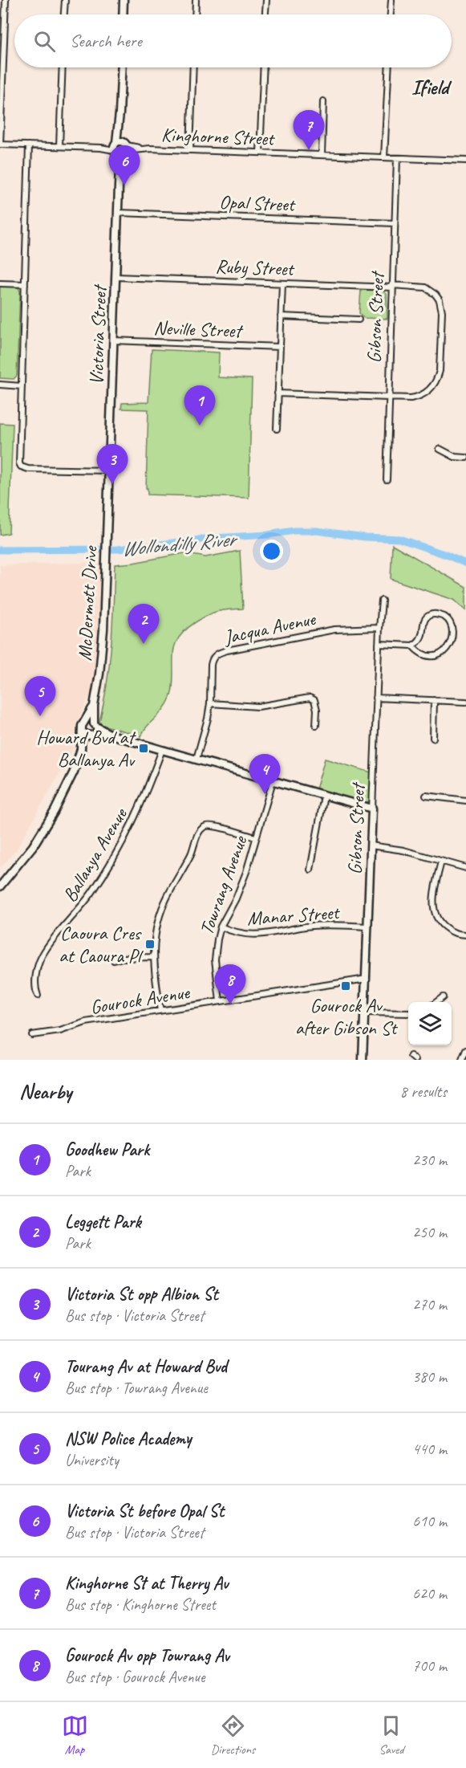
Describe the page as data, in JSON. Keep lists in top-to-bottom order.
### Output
{
  "streets": {
    "main road": ["Gibson Street", "Victoria Street", "McDermott Drive"],
    "street": [
      "Kinghorne Street",
      "Opal Street",
      "Ruby Street",
      "Neville Street",
      "Jacqua Avenue",
      "Ballanya Avenue",
      "Towrang Avenue",
      "Manar Street",
      "Gourock Avenue"
    ]
  },
  "crossings": [
    ["Kinghorne Street", "Gibson Street"],
    ["Kinghorne Street", "Victoria Street"],
    ["Opal Street", "Gibson Street"],
    ["Opal Street", "Victoria Street"],
    ["Ruby Street", "Gibson Street"],
    ["Ruby Street", "Victoria Street"],
    ["Gibson Street", "Jacqua Avenue"],
    ["Gibson Street", "Manar Street"],
    ["Gibson Street", "Gourock Avenue"],
    ["Neville Street", "Victoria Street"],
    ["Victoria Street", "McDermott Drive"],
    ["Towrang Avenue", "Manar Street"],
    ["Towrang Avenue", "Gourock Avenue"]
  ],
  "districts": ["Ifield"],
  "water": ["Wollondilly River"],
  "places": {
    "transit": ["Howard Bvd at Ballanya Av", "Caoura Cres at Caoura Pl", "Gourock Av after Gibson St"]
  },
  "page": {
    "search": "Search here",
    "pins": [
      "7",
      "6",
      "1",
      "3",
      "2",
      "5",
      "4",
      "8"
    ],
    "heading": ["Nearby", "8 results"],
    "list": [
      {
        "mark": "1",
        "name": "Goodhew Park",
        "note": "Park",
        "value": "230 m"
      },
      {
        "mark": "2",
        "name": "Leggett Park",
        "note": "Park",
        "value": "250 m"
      },
      {
        "mark": "3",
        "name": "Victoria St opp Albion St",
        "note": "Bus stop · Victoria Street",
        "value": "270 m"
      },
      {
        "mark": "4",
        "name": "Tourang Av at Howard Bvd",
        "note": "Bus stop · Towrang Avenue",
        "value": "380 m"
      },
      {
        "mark": "5",
        "name": "NSW Police Academy",
        "note": "University",
        "value": "440 m"
      },
      {
        "mark": "6",
        "name": "Victoria St before Opal St",
        "note": "Bus stop · Victoria Street",
        "value": "610 m"
      },
      {
        "mark": "7",
        "name": "Kinghorne St at Therry Av",
        "note": "Bus stop · Kinghorne Street",
        "value": "620 m"
      },
      {
        "mark": "8",
        "name": "Gourock Av opp Towrang Av",
        "note": "Bus stop · Gourock Avenue",
        "value": "700 m"
      }
    ],
    "nav": ["Map", "Directions", "Saved"]
  }
}
